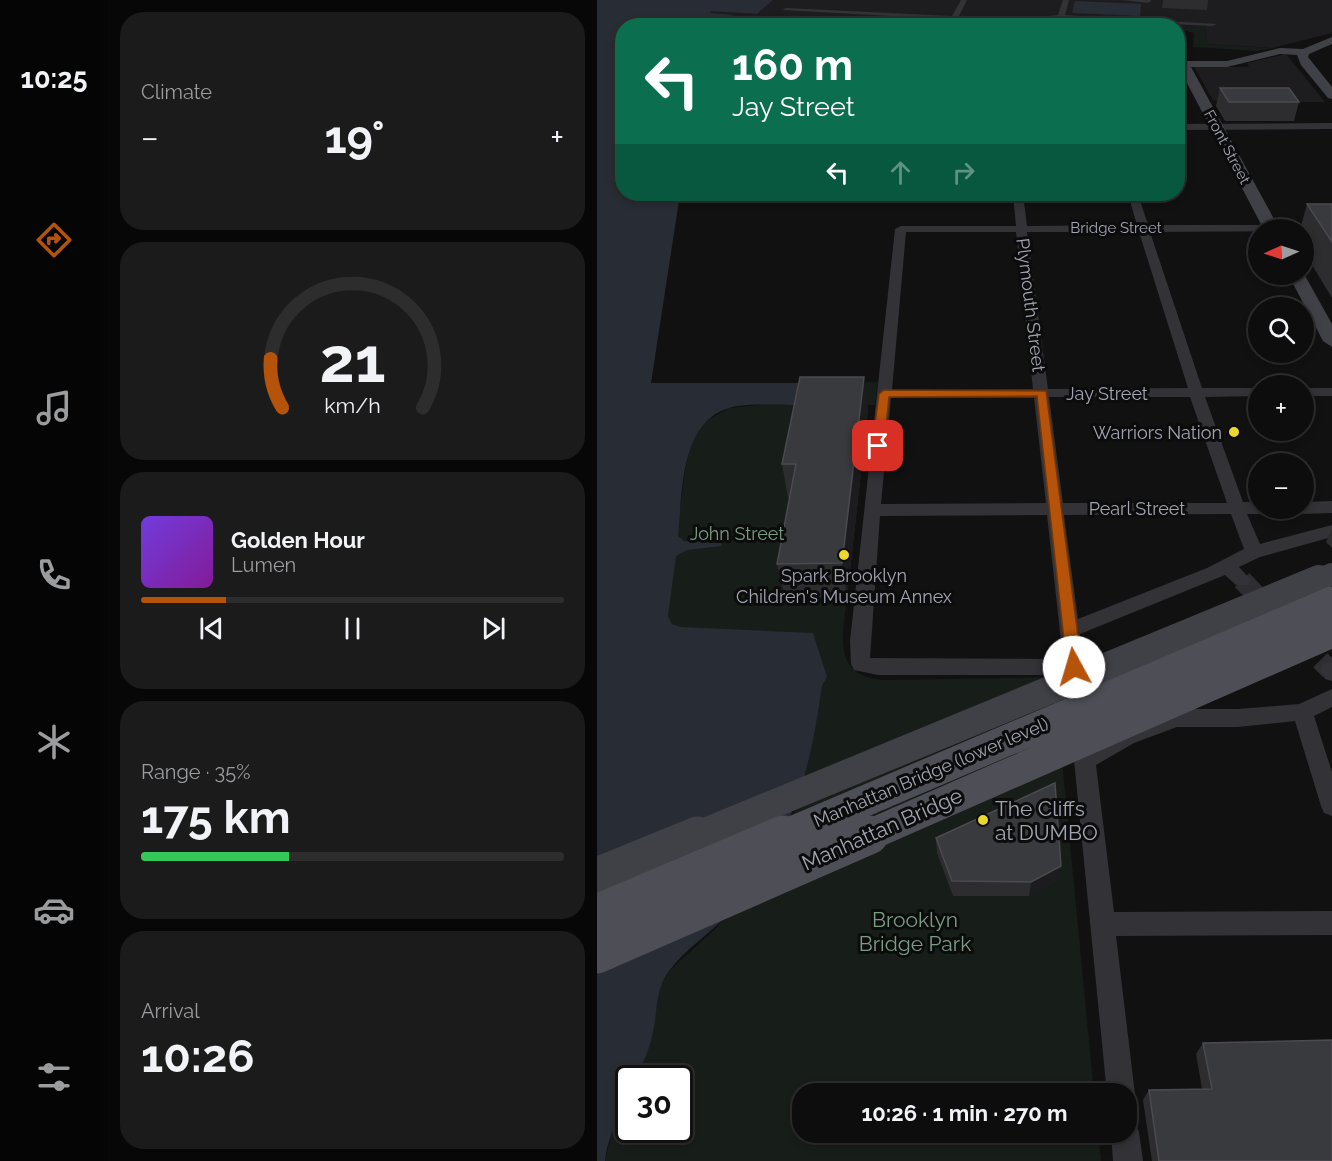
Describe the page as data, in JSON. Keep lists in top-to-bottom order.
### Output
{
  "streets": {
    "main road": ["Manhattan Bridge (lower level)", "Manhattan Bridge"],
    "street": [
      "Front Street",
      "Bridge Street",
      "Plymouth Street",
      "Jay Street",
      "Pearl Street"
    ]
  },
  "crossings": [
    ["Bridge Street", "Plymouth Street"],
    ["Bridge Street", "Jay Street"],
    ["Plymouth Street", "Jay Street"],
    ["Plymouth Street", "Pearl Street"]
  ],
  "parks": ["John Street", "Brooklyn Bridge Park"],
  "places": ["Warriors Nation", "Spark Brooklyn Children's Museum Annex", "The Cliffs at DUMBO"],
  "north": "left",
  "page": {
    "tabs": "10:25",
    "tile": [
      "Climate",
      ["Range · 35%", "175 km"],
      ["Arrival", "10:26"]
    ],
    "turn": ["160 m", "Jay Street"],
    "heat": ["−", "19°", "+"],
    "map_buttons": ["+", "−"],
    "song": ["Golden Hour", "Lumen"],
    "limit": "30",
    "trip": "10:26 · 1 min · 270 m",
    "gauge": ["21", "km/h"]
  }
}
